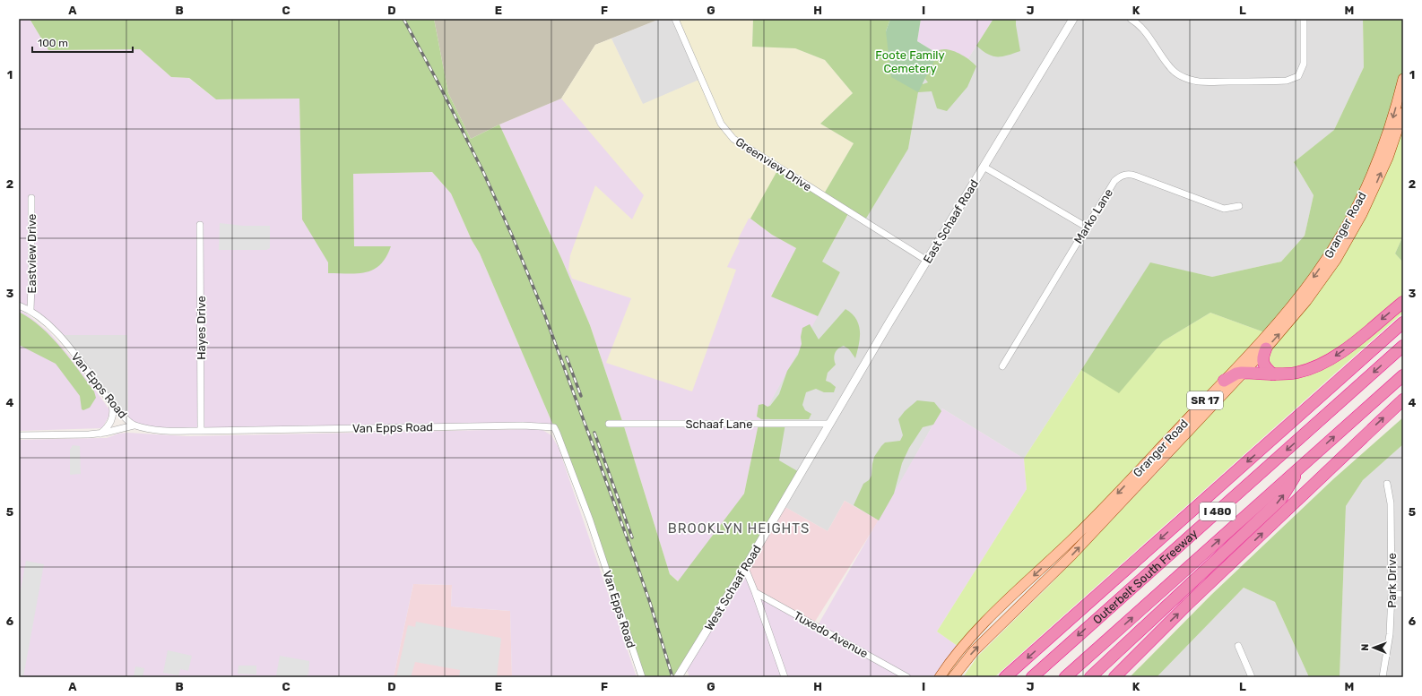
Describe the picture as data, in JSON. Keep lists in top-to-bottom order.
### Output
{
  "streets": {
    "highway": ["I 480", "Outerbelt South Freeway"],
    "main road": ["Granger Road", "SR 17"],
    "street": [
      "Greenview Drive",
      "Marko Lane",
      "East Schaaf Road",
      "Eastview Drive",
      "Hayes Drive",
      "Van Epps Road",
      "Schaaf Lane",
      "Park Drive",
      "West Schaaf Road",
      "Tuxedo Avenue"
    ]
  },
  "crossings": [
    ["Greenview Drive", "East Schaaf Road"],
    ["East Schaaf Road", "Schaaf Lane"],
    ["East Schaaf Road", "West Schaaf Road"],
    ["Eastview Drive", "Van Epps Road"],
    ["Hayes Drive", "Van Epps Road"],
    ["Schaaf Lane", "West Schaaf Road"]
  ],
  "districts": ["BROOKLYN HEIGHTS"],
  "parks": ["Foote Family Cemetery"],
  "scale_bar": "100 m",
  "north": "left",
  "grid": {
    "columns": [
      "A",
      "B",
      "C",
      "D",
      "E",
      "F",
      "G",
      "H",
      "I",
      "J",
      "K",
      "L",
      "M"
    ],
    "rows": [
      "1",
      "2",
      "3",
      "4",
      "5",
      "6"
    ]
  }
}
